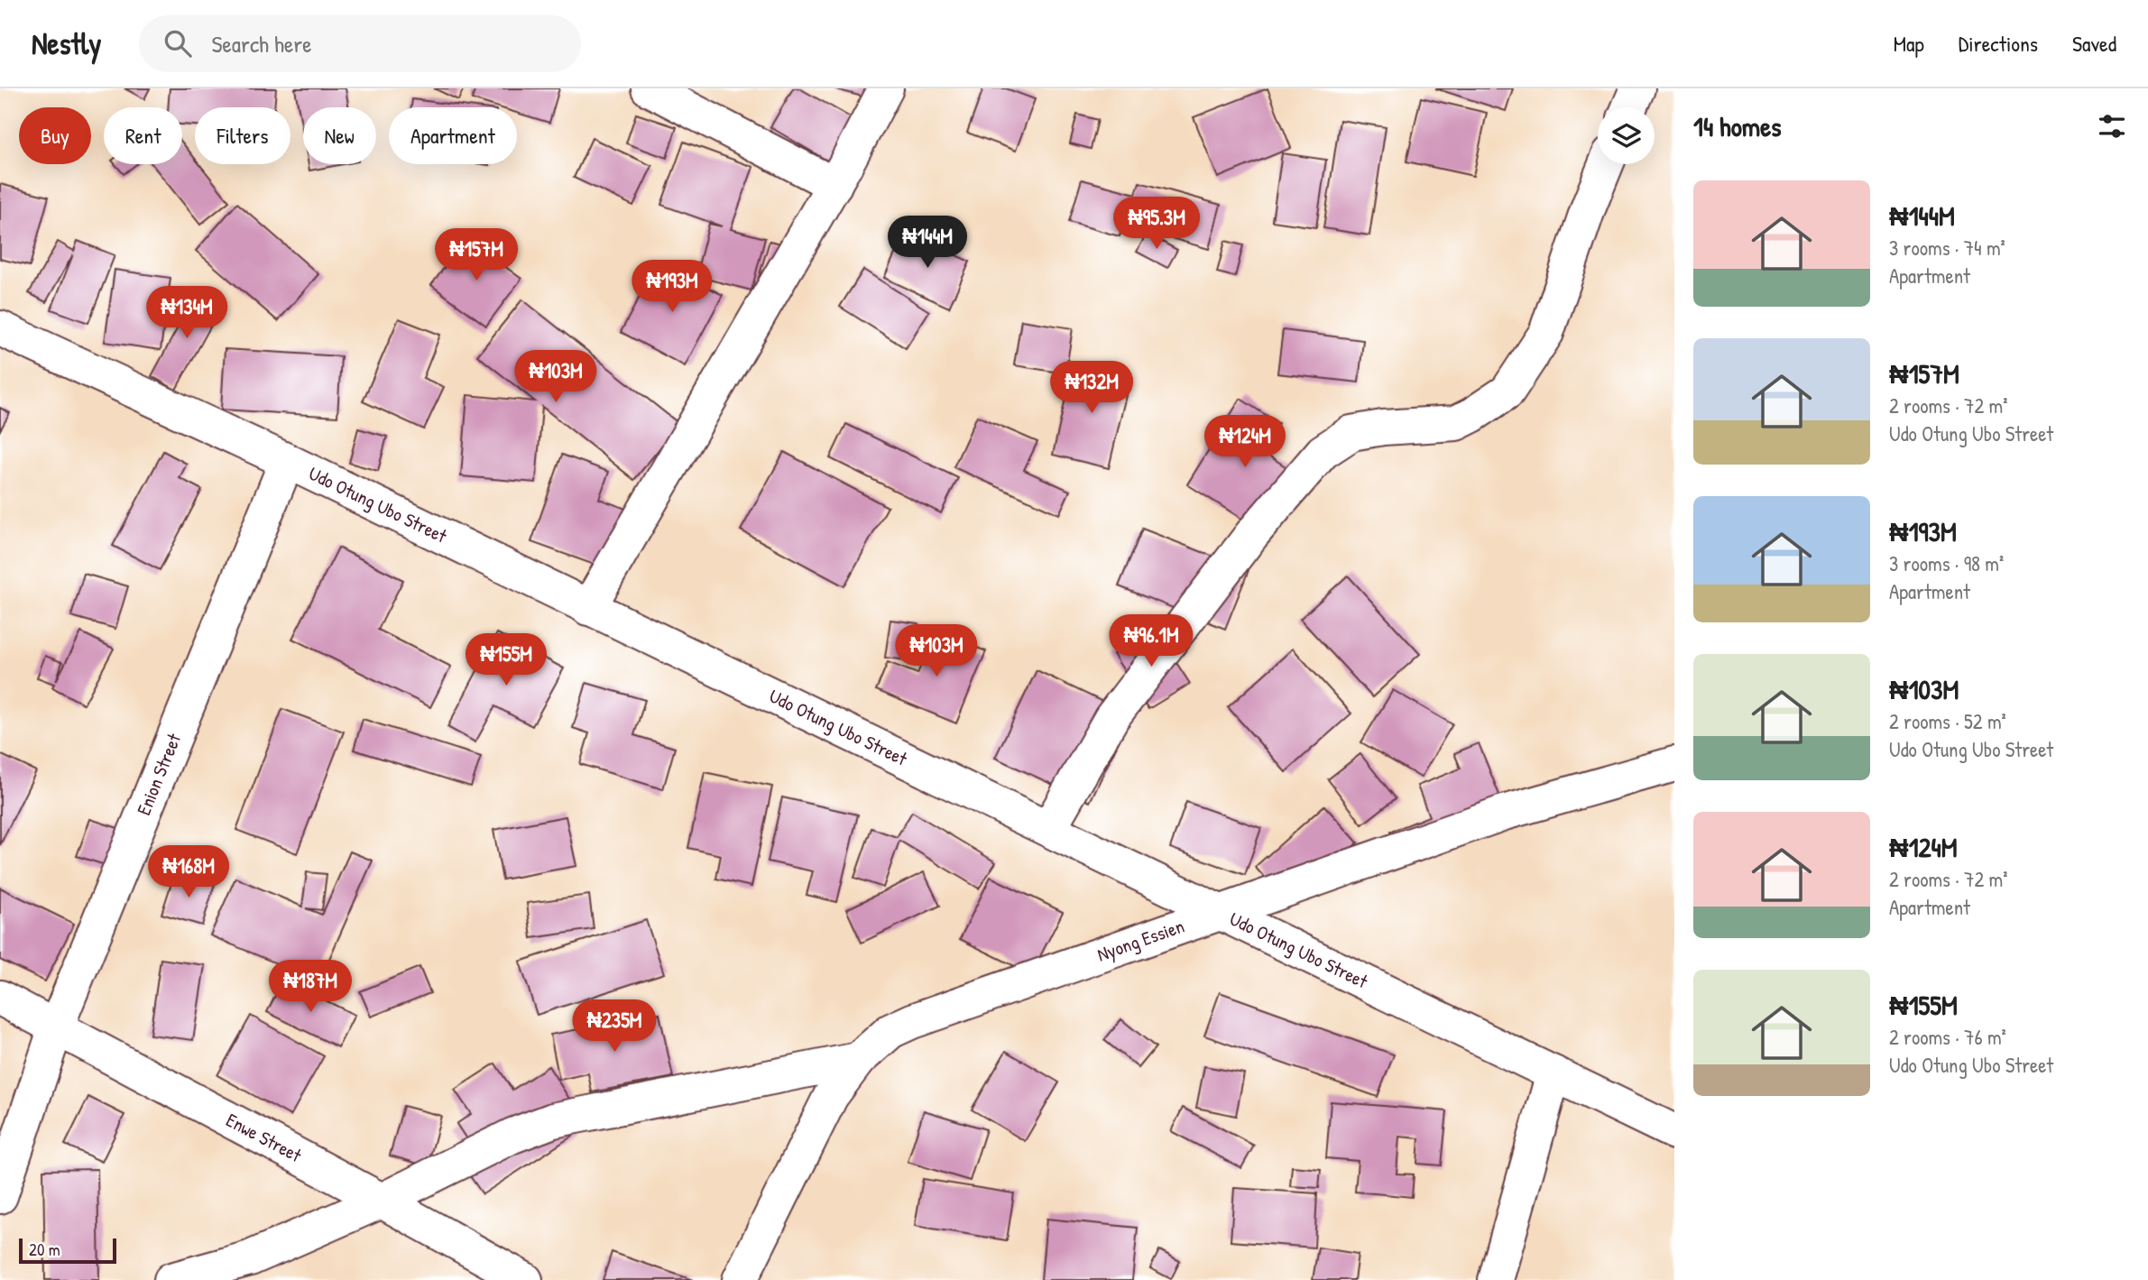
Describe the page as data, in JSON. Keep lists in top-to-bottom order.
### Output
{
  "streets": {
    "street": [
      "Udo Otung Ubo Street",
      "Enion Street",
      "Nyong Essien",
      "Enwe Street"
    ]
  },
  "crossings": [
    ["Udo Otung Ubo Street", "Enion Street"],
    ["Udo Otung Ubo Street", "Nyong Essien"],
    ["Enion Street", "Enwe Street"]
  ],
  "scale_bar": "20 m",
  "page": {
    "header": "Nestly",
    "search": "Search here",
    "nav": ["Map", "Directions", "Saved"],
    "heading": "14 homes",
    "chip": [
      "Buy",
      "Rent",
      "Filters",
      "New",
      "Apartment"
    ],
    "list": [
      {
        "name": "₦144M",
        "note": "3 rooms · 74 m² · Apartment"
      },
      {
        "name": "₦157M",
        "note": "2 rooms · 72 m² · Udo Otung Ubo Street"
      },
      {
        "name": "₦193M",
        "note": "3 rooms · 98 m² · Apartment"
      },
      {
        "name": "₦103M",
        "note": "2 rooms · 52 m² · Udo Otung Ubo Street"
      },
      {
        "name": "₦124M",
        "note": "2 rooms · 72 m² · Apartment"
      },
      {
        "name": "₦155M",
        "note": "2 rooms · 76 m² · Udo Otung Ubo Street"
      }
    ],
    "price": [
      "₦95.3M",
      "₦144M",
      "₦157M",
      "₦193M",
      "₦134M",
      "₦103M",
      "₦132M",
      "₦124M",
      "₦96.1M",
      "₦103M",
      "₦155M",
      "₦168M",
      "₦187M",
      "₦235M"
    ],
    "scale": "20 m"
  }
}
